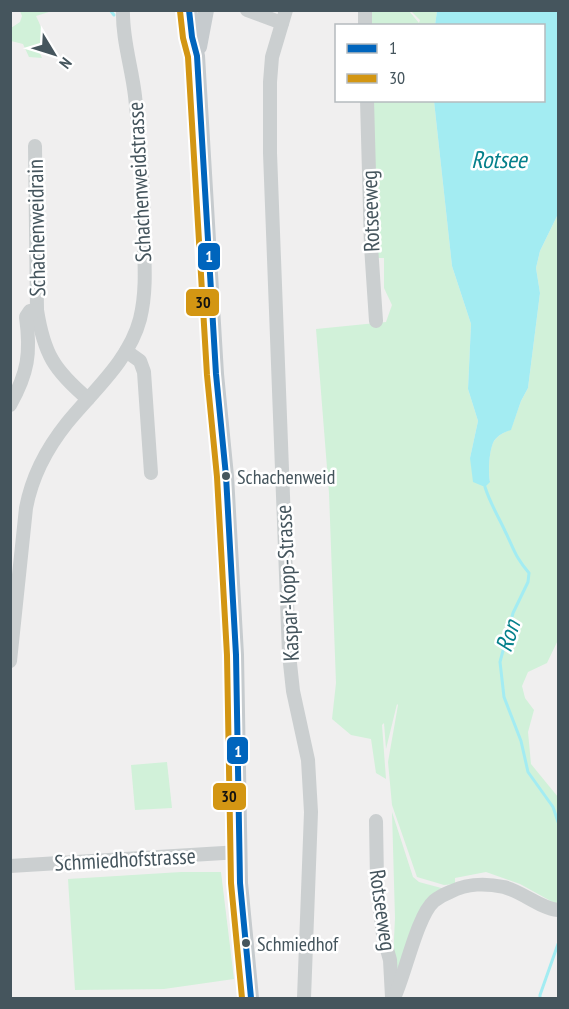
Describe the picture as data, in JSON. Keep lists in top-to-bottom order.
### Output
{
  "streets": {
    "street": [
      "Schachenweidstrasse",
      "Rotseeweg",
      "Schachenweidrain",
      "Kaspar-Kopp-Strasse",
      "Schmiedhofstrasse"
    ]
  },
  "crossings": [
    ["Schachenweidstrasse", "Schachenweidrain"]
  ],
  "water": ["Rotsee", "Ron"],
  "places": ["Schachenweid", "Schmiedhof"],
  "lines": ["transit line 1", "transit line 30"],
  "legend": ["1", "30"],
  "north": "bottom right"
}
